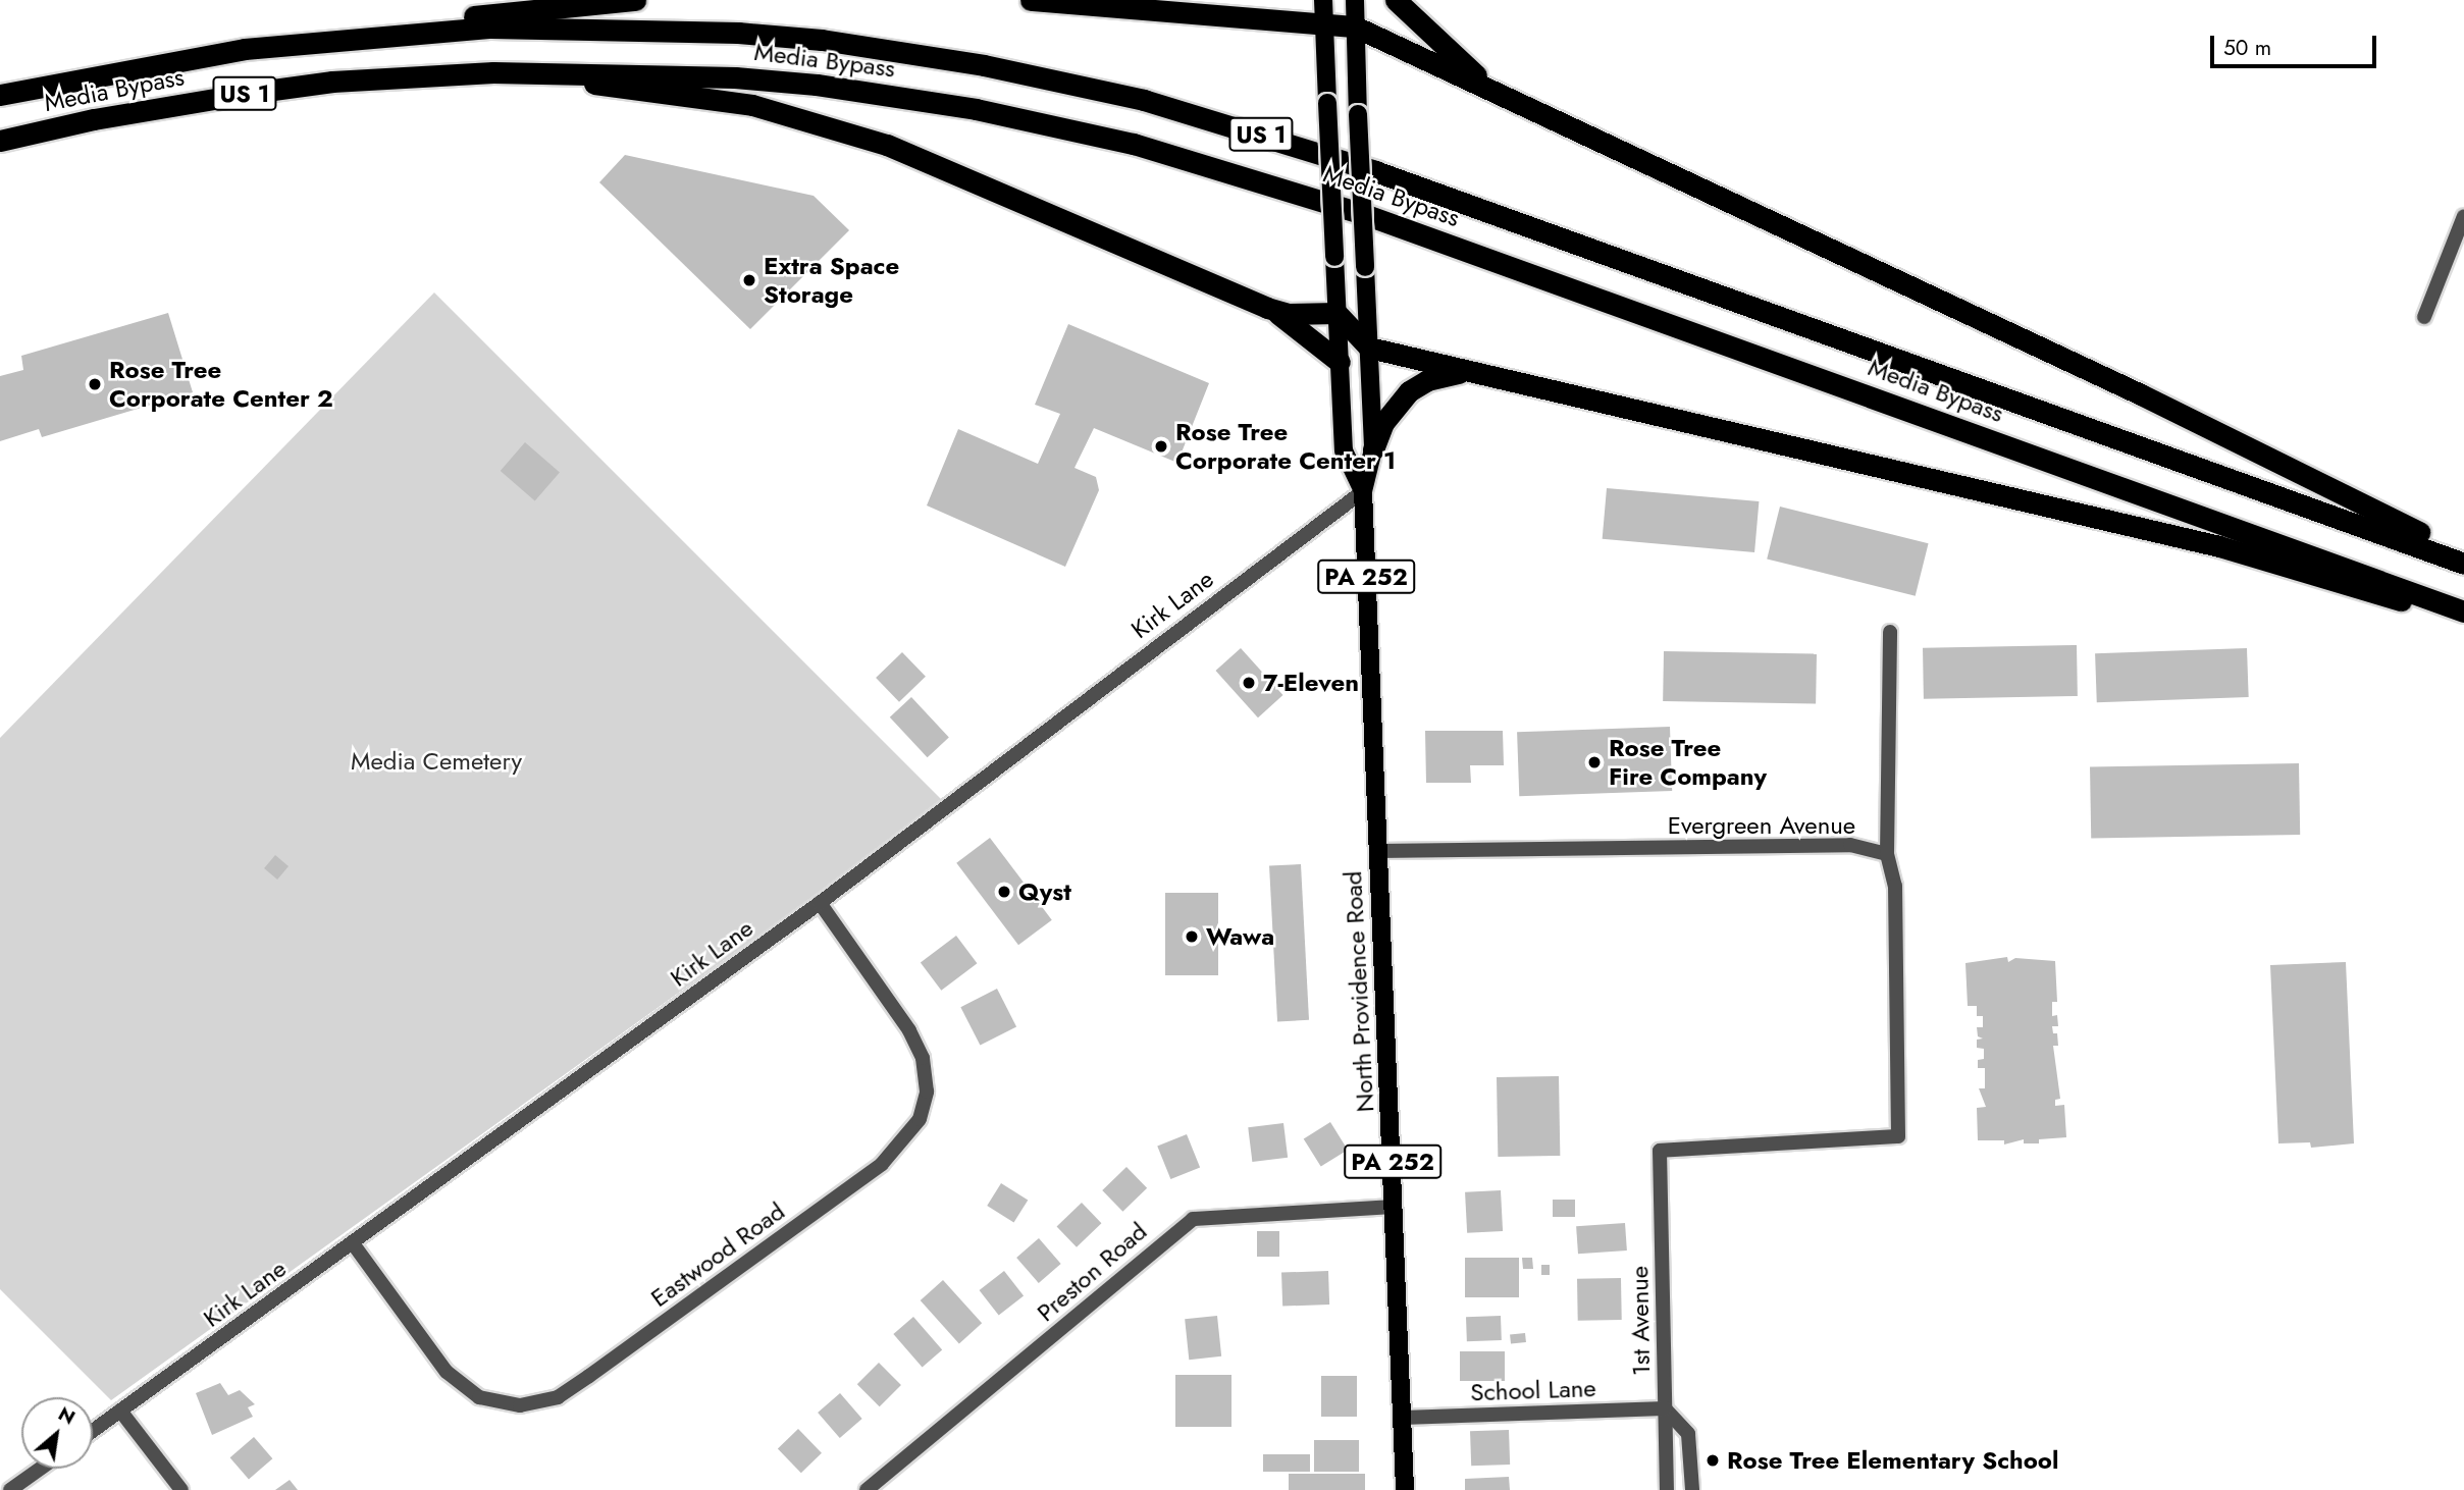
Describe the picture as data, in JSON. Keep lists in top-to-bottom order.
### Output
{
  "streets": {
    "highway": ["Media Bypass", "US 1"],
    "main road": ["PA 252", "North Providence Road"],
    "street": [
      "Kirk Lane",
      "Evergreen Avenue",
      "Eastwood Road",
      "Preston Road",
      "1st Avenue",
      "School Lane"
    ]
  },
  "crossings": [
    ["Kirk Lane", "North Providence Road"],
    ["Kirk Lane", "Eastwood Road"],
    ["Evergreen Avenue", "North Providence Road"],
    ["Evergreen Avenue", "1st Avenue"],
    ["North Providence Road", "Preston Road"],
    ["North Providence Road", "School Lane"],
    ["1st Avenue", "School Lane"]
  ],
  "parks": ["Media Cemetery"],
  "places": [
    "Extra Space Storage",
    "Rose Tree Corporate Center 2",
    "Rose Tree Corporate Center 1",
    "7-Eleven",
    "Rose Tree Fire Company",
    "Qyst",
    "Wawa",
    "Rose Tree Elementary School"
  ],
  "scale_bar": "50 m",
  "north": "top right"
}
